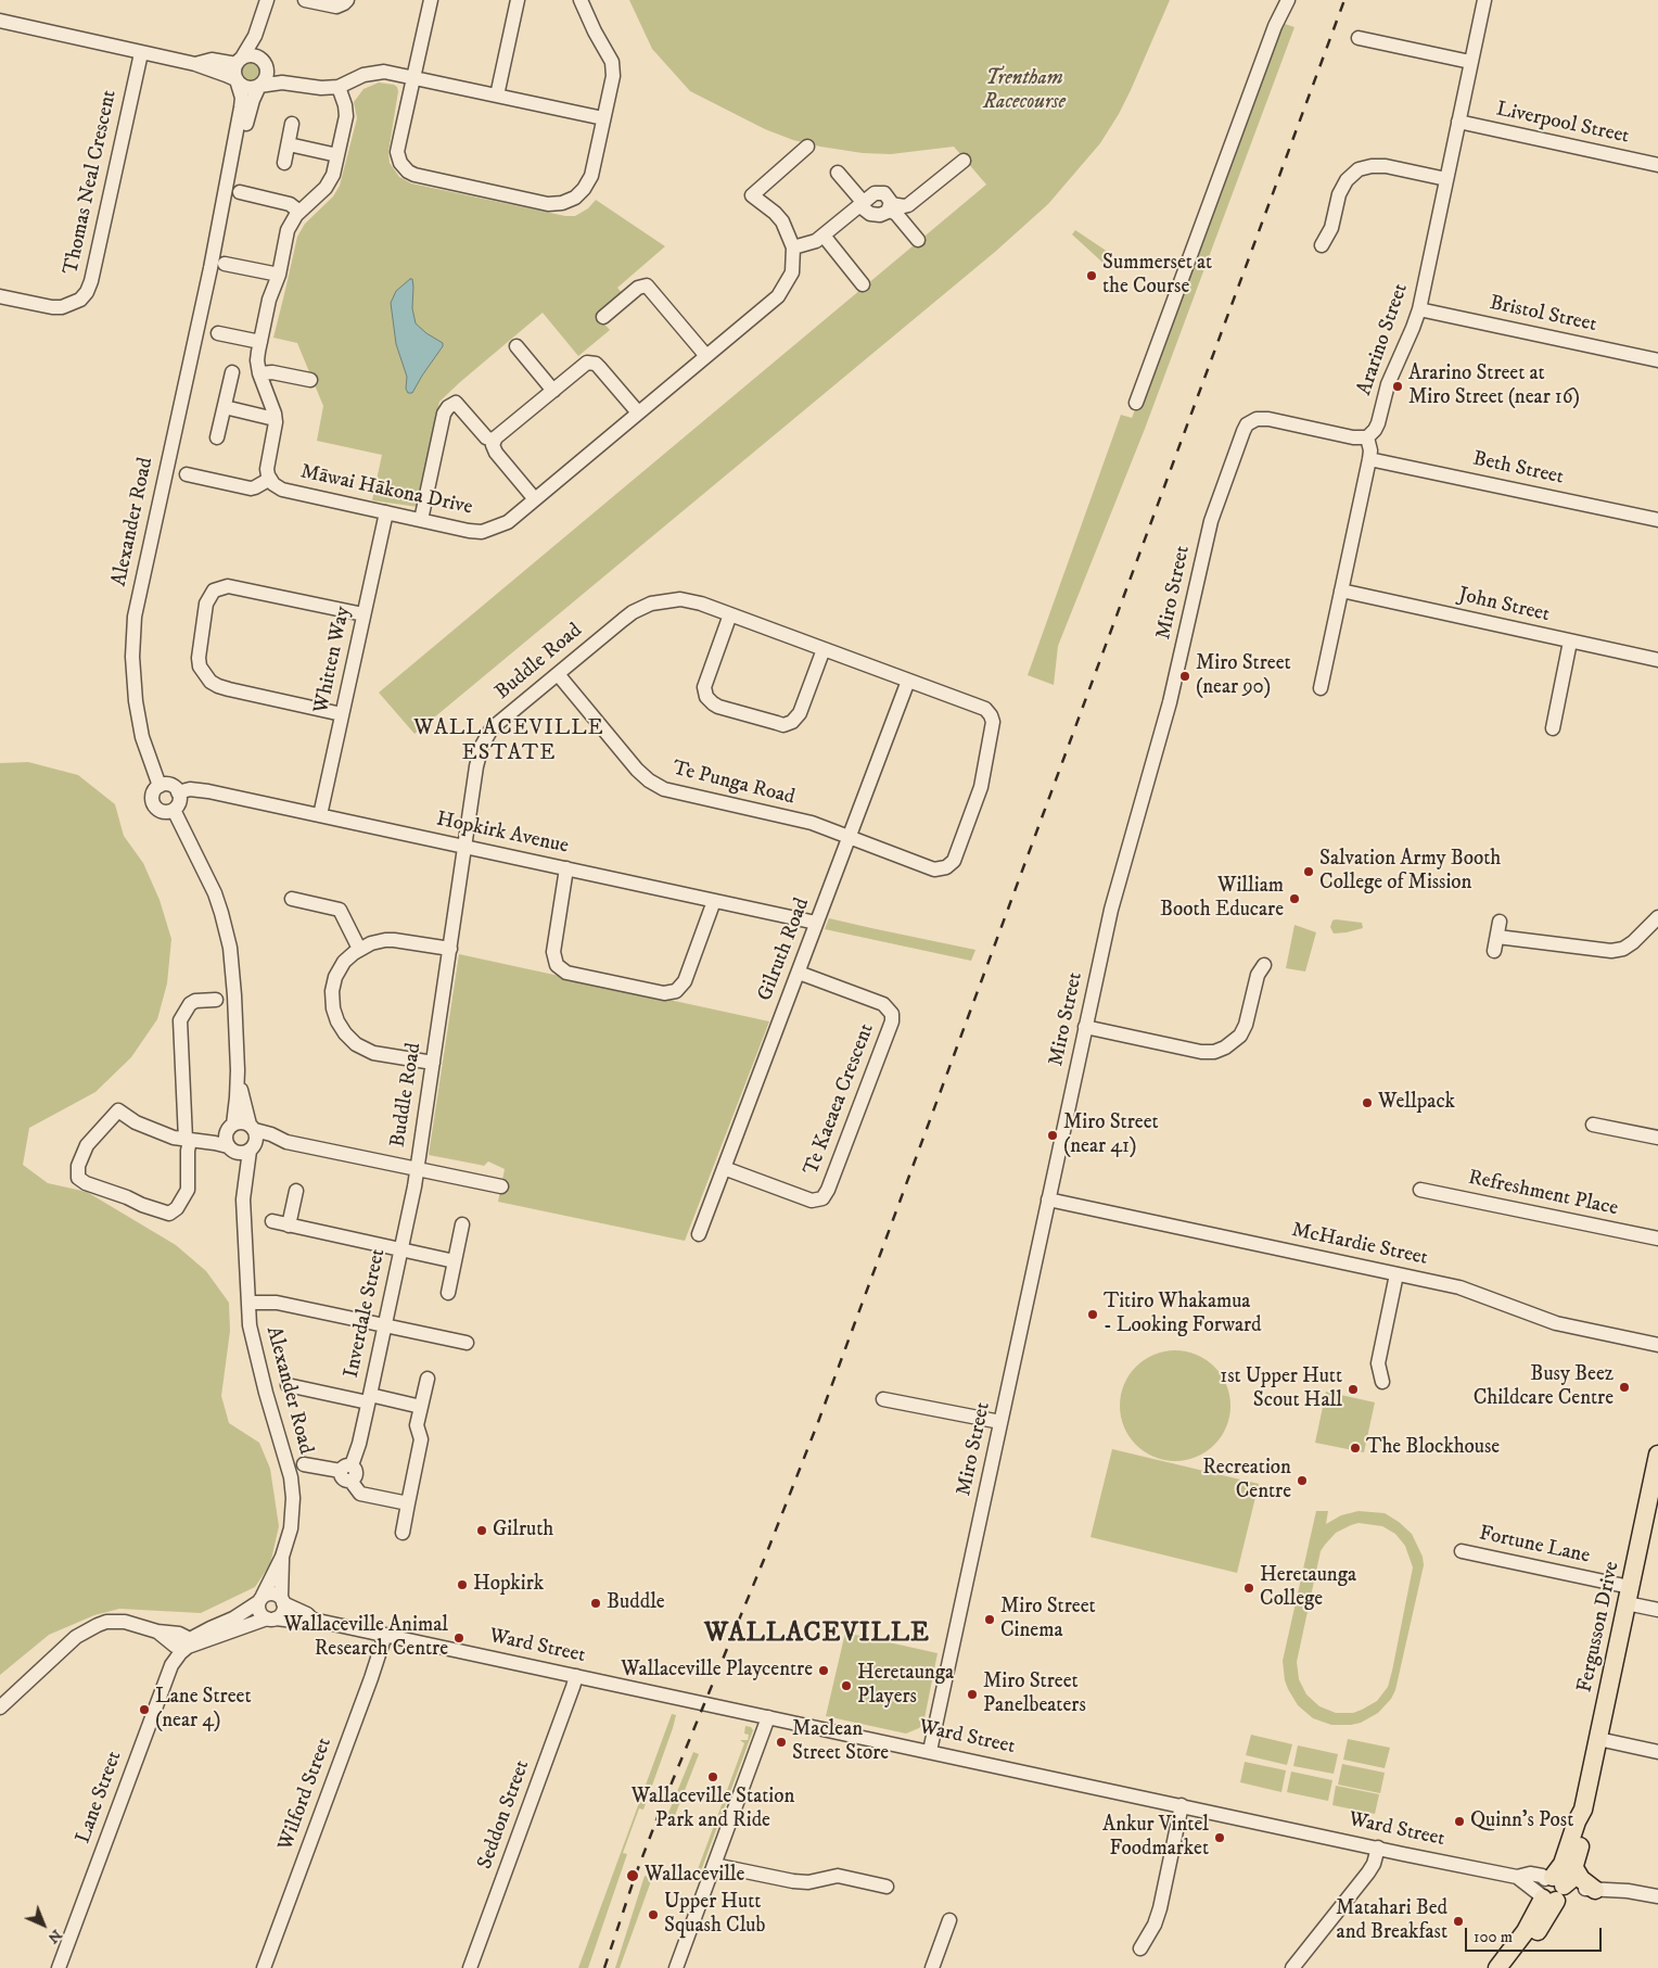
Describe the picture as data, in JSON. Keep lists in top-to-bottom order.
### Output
{
  "streets": {
    "main road": ["Fergusson Drive"],
    "street": [
      "Liverpool Street",
      "Thomas Neal Crescent",
      "Bristol Street",
      "Ararino Street",
      "Beth Street",
      "Māwai Hākona Drive",
      "Alexander Road",
      "Miro Street",
      "John Street",
      "Whitten Way",
      "Buddle Road",
      "Te Punga Road",
      "Hopkirk Avenue",
      "Gilruth Road",
      "Te Kaeaea Crescent",
      "Refreshment Place",
      "McHardie Street",
      "Inverdale Street",
      "Fortune Lane",
      "Ward Street",
      "Wilford Street",
      "Lane Street",
      "Seddon Street"
    ]
  },
  "crossings": [
    ["Liverpool Street", "Ararino Street"],
    ["Bristol Street", "Ararino Street"],
    ["Ararino Street", "Miro Street"],
    ["Māwai Hākona Drive", "Whitten Way"],
    ["Alexander Road", "Hopkirk Avenue"],
    ["Alexander Road", "Ward Street"],
    ["Miro Street", "McHardie Street"],
    ["Miro Street", "Ward Street"],
    ["Whitten Way", "Hopkirk Avenue"],
    ["Buddle Road", "Te Punga Road"],
    ["Buddle Road", "Hopkirk Avenue"],
    ["Buddle Road", "Gilruth Road"],
    ["Buddle Road", "Inverdale Street"],
    ["Te Punga Road", "Gilruth Road"],
    ["Hopkirk Avenue", "Gilruth Road"],
    ["Gilruth Road", "Te Kaeaea Crescent"],
    ["Fortune Lane", "Fergusson Drive"],
    ["Fergusson Drive", "Ward Street"],
    ["Ward Street", "Wilford Street"],
    ["Ward Street", "Lane Street"],
    ["Ward Street", "Seddon Street"]
  ],
  "districts": ["WALLACEVILLE ESTATE", "WALLACEVILLE"],
  "parks": ["Trentham Racecourse"],
  "places": [
    "Summerset at the Course",
    "Ararino Street at Miro Street (near 16)",
    "Miro Street (near 90)",
    "Salvation Army Booth College of Mission",
    "William Booth Educare",
    "Wellpack",
    "Miro Street (near 41)",
    "Titiro Whakamua - Looking Forward",
    "Busy Beez Childcare Centre",
    "1st Upper Hutt Scout Hall",
    "The Blockhouse",
    "Recreation Centre",
    "Gilruth",
    "Hopkirk",
    "Heretaunga College",
    "Buddle",
    "Miro Street Cinema",
    "Wallaceville Animal Research Centre",
    "Wallaceville Playcentre",
    "Heretaunga Players",
    "Miro Street Panelbeaters",
    "Lane Street (near 4)",
    "Maclean Street Store",
    "Wallaceville Station Park and Ride",
    "Quinn's Post",
    "Ankur Vintel Foodmarket",
    "Wallaceville",
    "Upper Hutt Squash Club",
    "Matahari Bed and Breakfast"
  ],
  "scale_bar": "100 m",
  "north": "bottom right"
}
